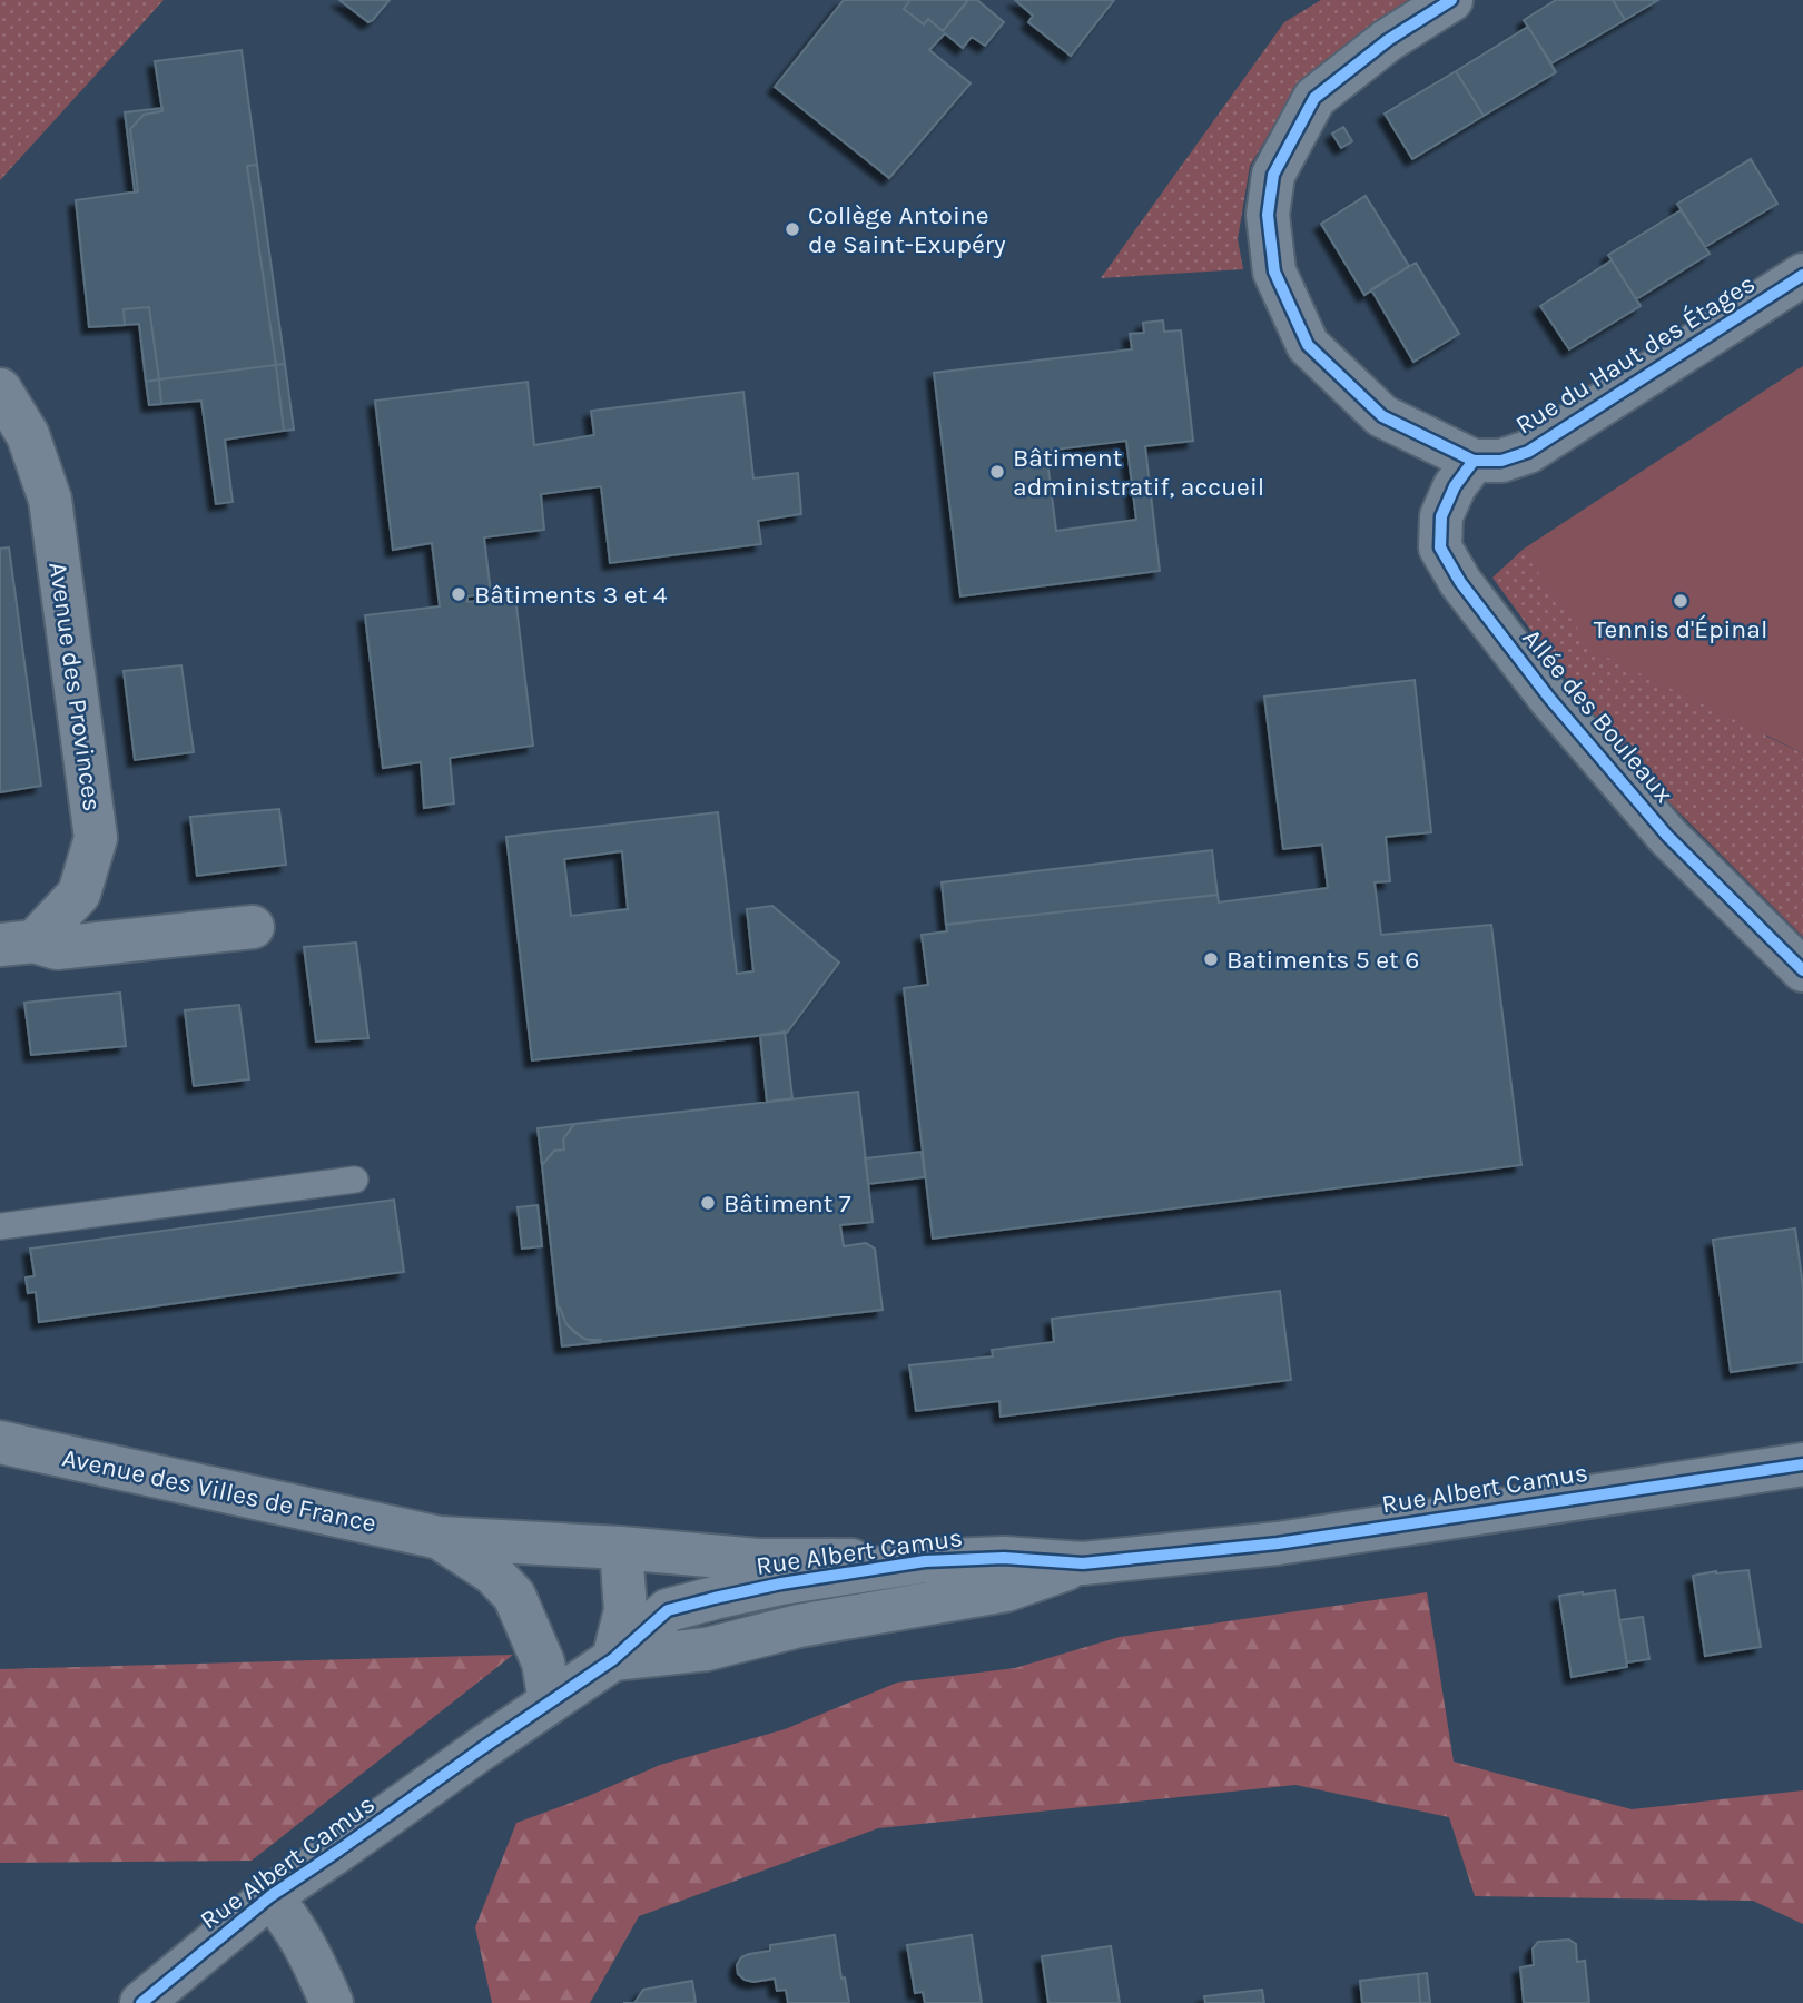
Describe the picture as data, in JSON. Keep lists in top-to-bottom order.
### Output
{
  "streets": {
    "street": [
      "Rue du Haut des Étages",
      "Avenue des Provinces",
      "Allée des Bouleaux",
      "Rue Albert Camus",
      "Avenue des Villes de France"
    ]
  },
  "crossings": [
    ["Rue du Haut des Étages", "Allée des Bouleaux"],
    ["Rue Albert Camus", "Avenue des Villes de France"]
  ],
  "places": [
    "Collège Antoine de Saint-Exupéry",
    "Bâtiment administratif, accueil",
    "Bâtiments 3 et 4",
    "Tennis d'Épinal",
    "Batiments 5 et 6",
    "Bâtiment 7"
  ]
}
